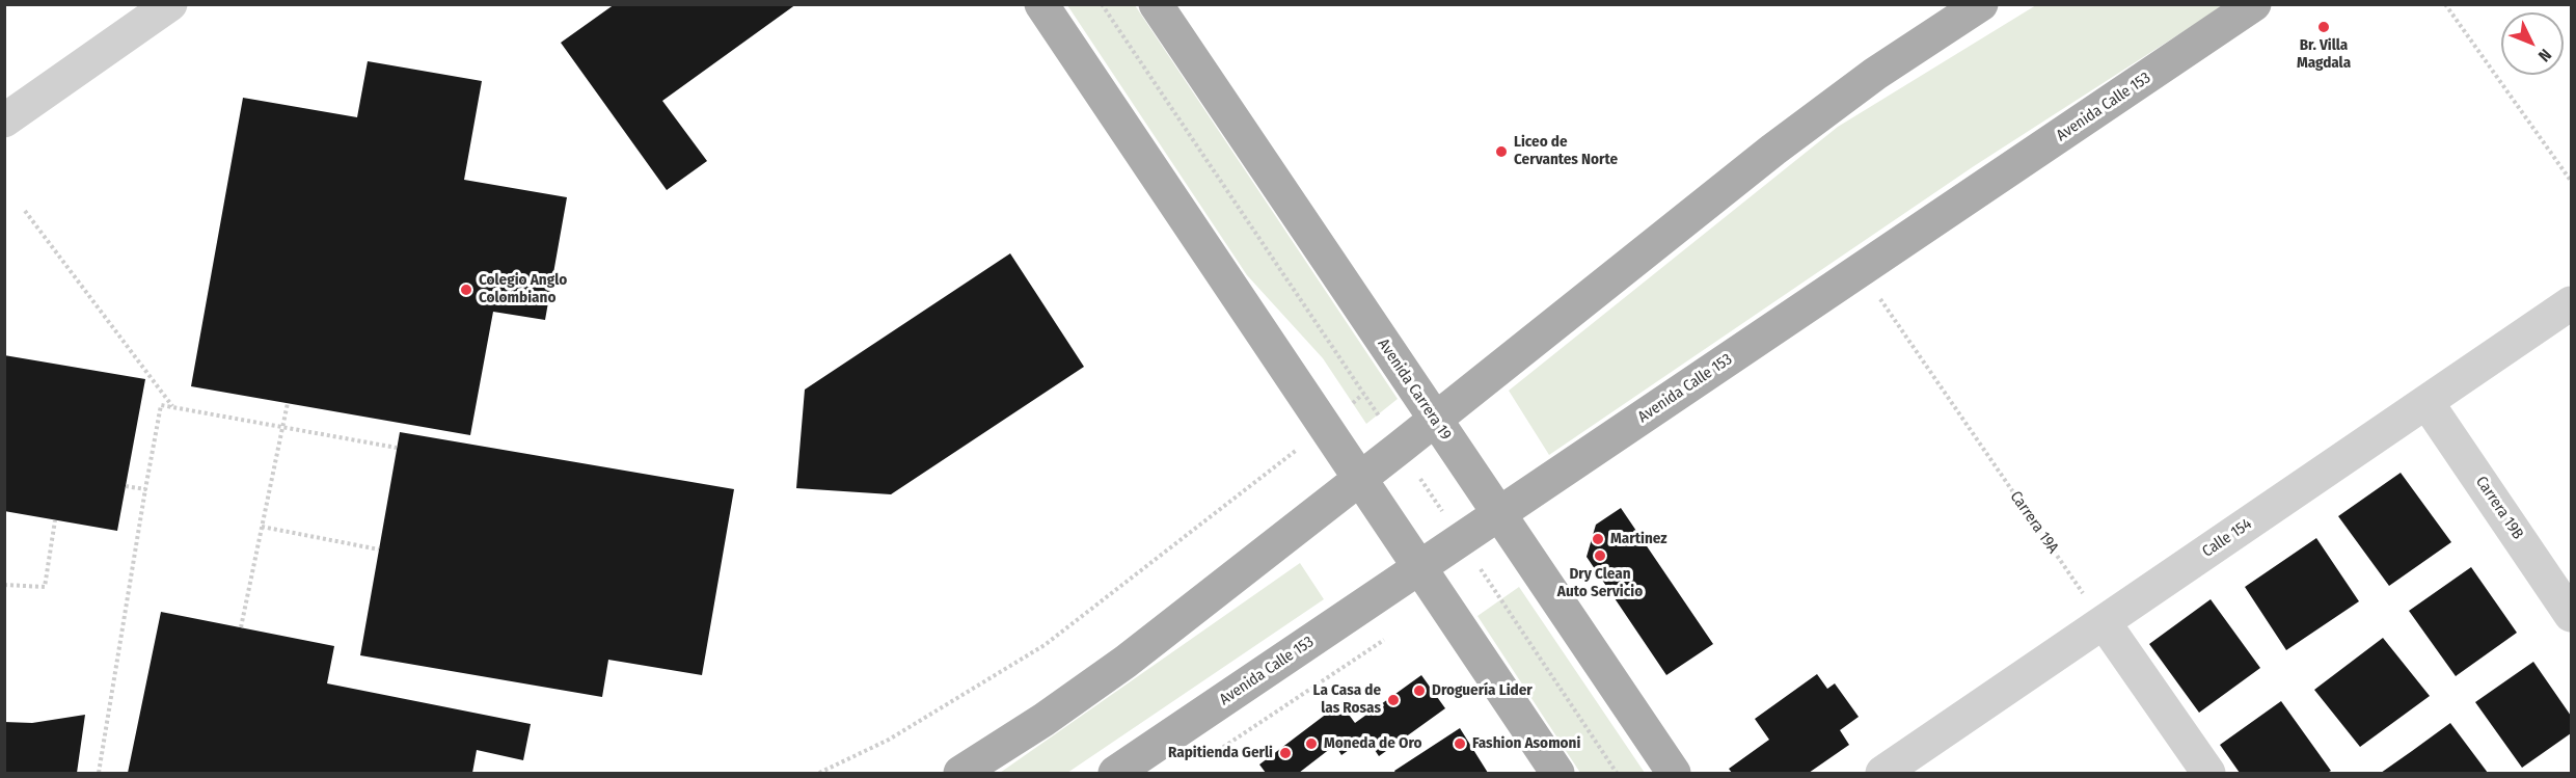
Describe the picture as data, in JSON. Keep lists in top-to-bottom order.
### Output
{
  "streets": {
    "main road": ["Avenida Calle 153", "Avenida Carrera 19"],
    "street": ["Carrera 19B", "Calle 154"],
    "path": ["Carrera 19A"]
  },
  "crossings": [
    ["Avenida Calle 153", "Avenida Carrera 19"],
    ["Avenida Calle 153", "Carrera 19A"],
    ["Carrera 19B", "Calle 154"],
    ["Carrera 19A", "Calle 154"]
  ],
  "places": [
    "Br. Villa Magdala",
    "Liceo de Cervantes Norte",
    "Colegio Anglo Colombiano",
    "Martinez",
    "Dry Clean Auto Servicio",
    "Droguería Lider",
    "La Casa de las Rosas",
    "Moneda de Oro",
    "Fashion Asomoni",
    "Rapitienda Gerli"
  ],
  "north": "bottom right"
}
